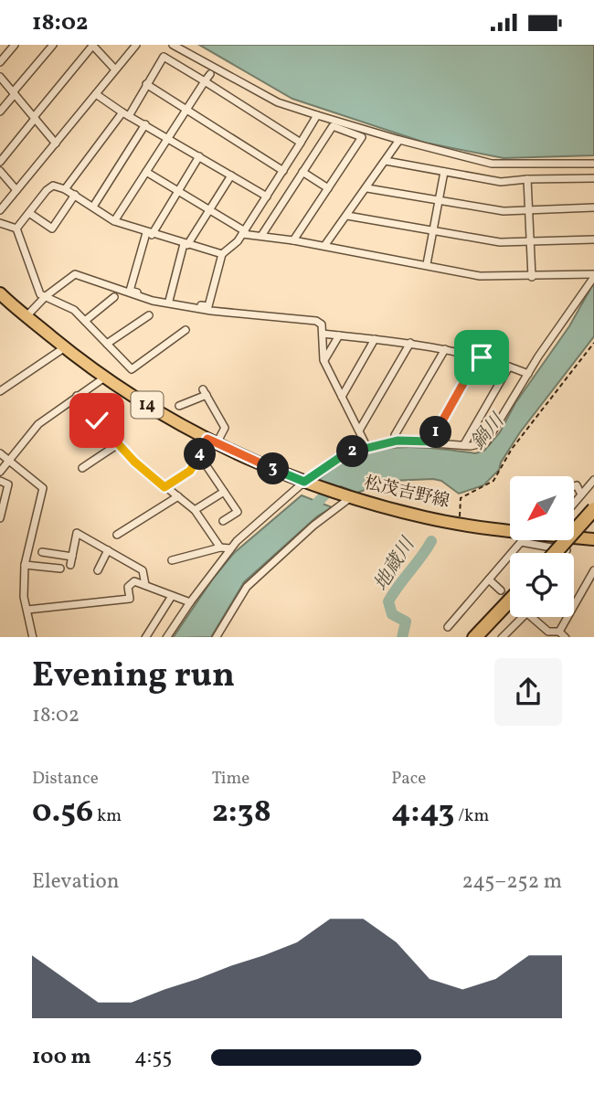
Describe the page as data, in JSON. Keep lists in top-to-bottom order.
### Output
{
  "streets": {
    "main road": ["14", "松茂吉野線"]
  },
  "water": ["鍋川", "地蔵川"],
  "north": "bottom left",
  "page": {
    "status": "18:02",
    "pins": [
      "1",
      "2",
      "4",
      "3"
    ],
    "heading": ["Evening run", "18:02"],
    "stats": [
      ["Distance", "0.56 km"],
      ["Time", "2:38"],
      ["Pace", "4:43 /km"]
    ],
    "chart": ["Elevation", "245–252 m"],
    "list": [
      {
        "name": "100 m",
        "note": "4:55"
      }
    ]
  }
}
